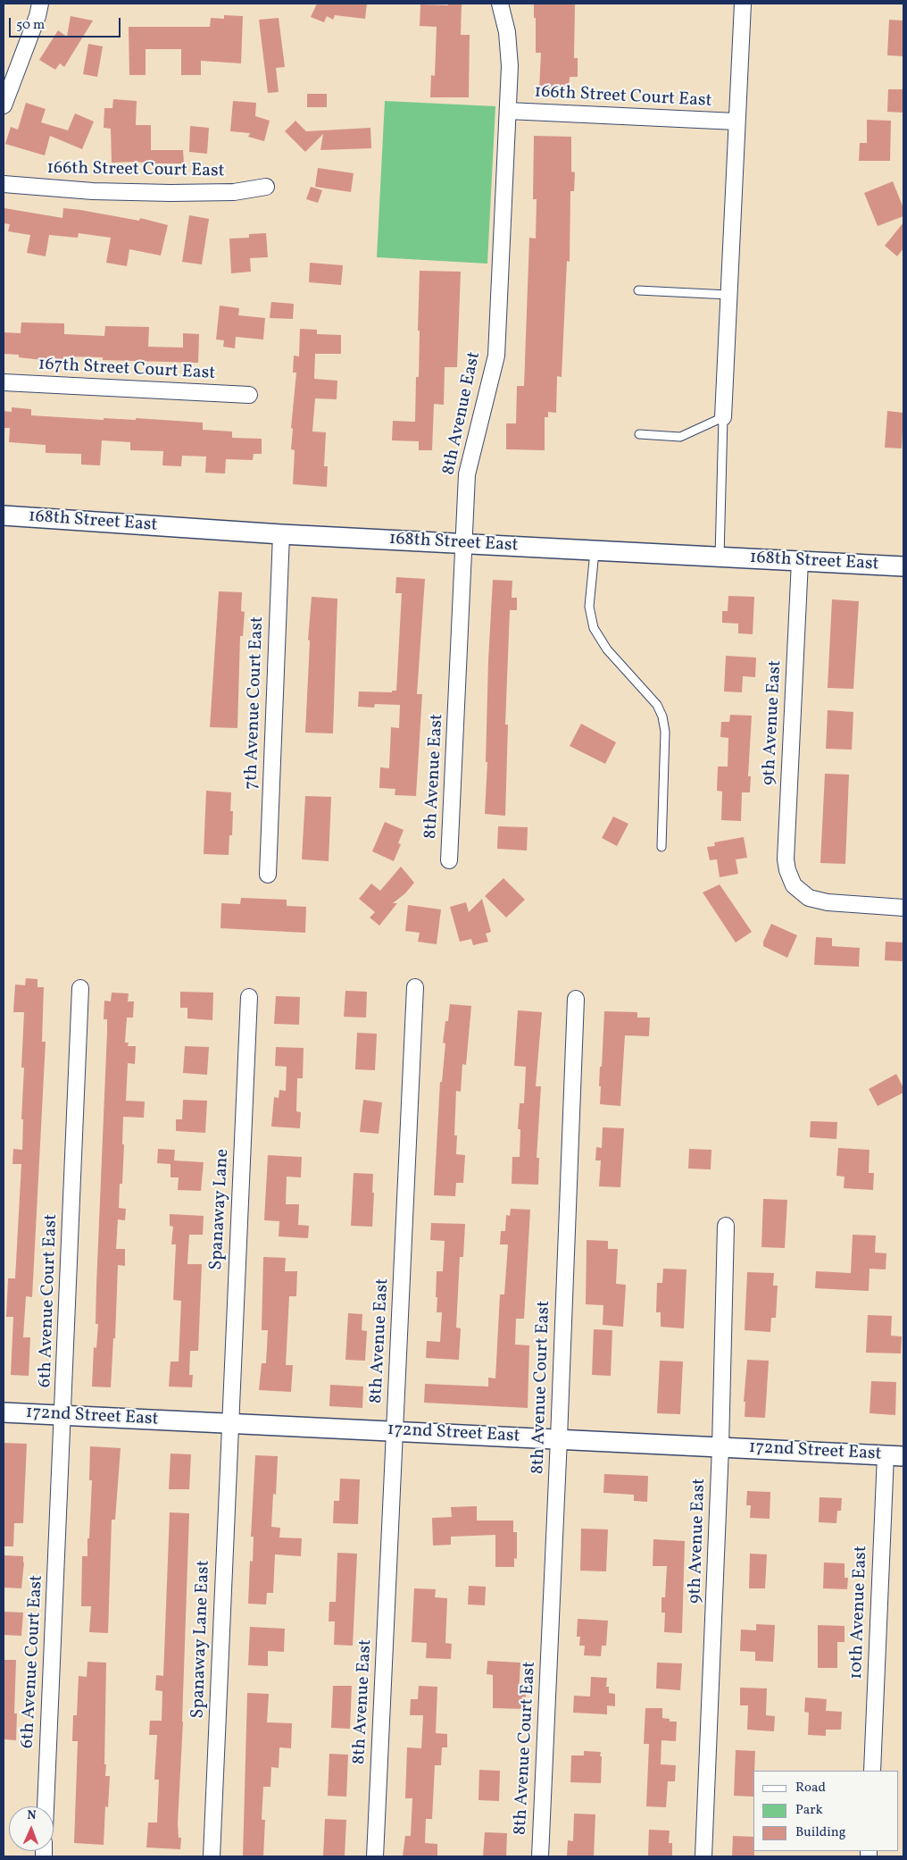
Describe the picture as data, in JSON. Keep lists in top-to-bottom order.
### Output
{
  "streets": {
    "street": [
      "166th Street Court East",
      "167th Street Court East",
      "8th Avenue East",
      "168th Street East",
      "7th Avenue Court East",
      "9th Avenue East",
      "Spanaway Lane",
      "6th Avenue Court East",
      "8th Avenue Court East",
      "172nd Street East",
      "10th Avenue East",
      "Spanaway Lane East"
    ]
  },
  "crossings": [
    ["166th Street Court East", "8th Avenue East"],
    ["8th Avenue East", "168th Street East"],
    ["8th Avenue East", "172nd Street East"],
    ["168th Street East", "7th Avenue Court East"],
    ["168th Street East", "9th Avenue East"],
    ["9th Avenue East", "172nd Street East"],
    ["Spanaway Lane", "172nd Street East"],
    ["Spanaway Lane", "Spanaway Lane East"],
    ["6th Avenue Court East", "172nd Street East"],
    ["8th Avenue Court East", "172nd Street East"],
    ["172nd Street East", "10th Avenue East"],
    ["172nd Street East", "Spanaway Lane East"]
  ],
  "legend": ["Road", "Park", "Building"],
  "scale_bar": "50 m",
  "north": "top"
}
